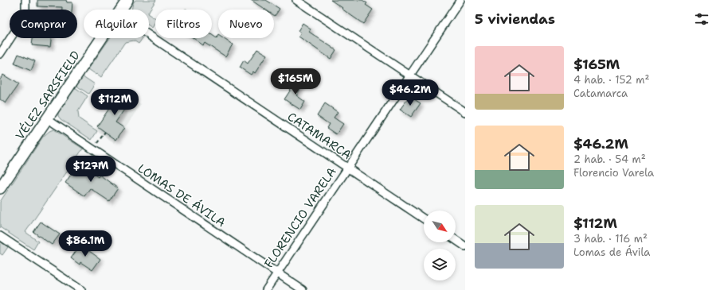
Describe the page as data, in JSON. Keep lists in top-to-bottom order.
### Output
{
  "streets": {
    "main road": ["VÉLEZ SARSFIELD"],
    "street": ["CATAMARCA", "LOMAS DE ÁVILA", "FLORENCIO VARELA"]
  },
  "crossings": [
    ["VÉLEZ SARSFIELD", "LOMAS DE ÁVILA"],
    ["CATAMARCA", "FLORENCIO VARELA"],
    ["LOMAS DE ÁVILA", "FLORENCIO VARELA"]
  ],
  "north": "bottom right",
  "page": {
    "heading": "5 viviendas",
    "chip": [
      "Comprar",
      "Alquilar",
      "Filtros",
      "Nuevo"
    ],
    "list": [
      {
        "name": "$165M",
        "note": "4 hab. · 152 m² · Catamarca"
      },
      {
        "name": "$46.2M",
        "note": "2 hab. · 54 m² · Florencio Varela"
      },
      {
        "name": "$112M",
        "note": "3 hab. · 116 m² · Lomas de Ávila"
      }
    ],
    "price": [
      "$165M",
      "$46.2M",
      "$112M",
      "$127M",
      "$86.1M"
    ]
  }
}
